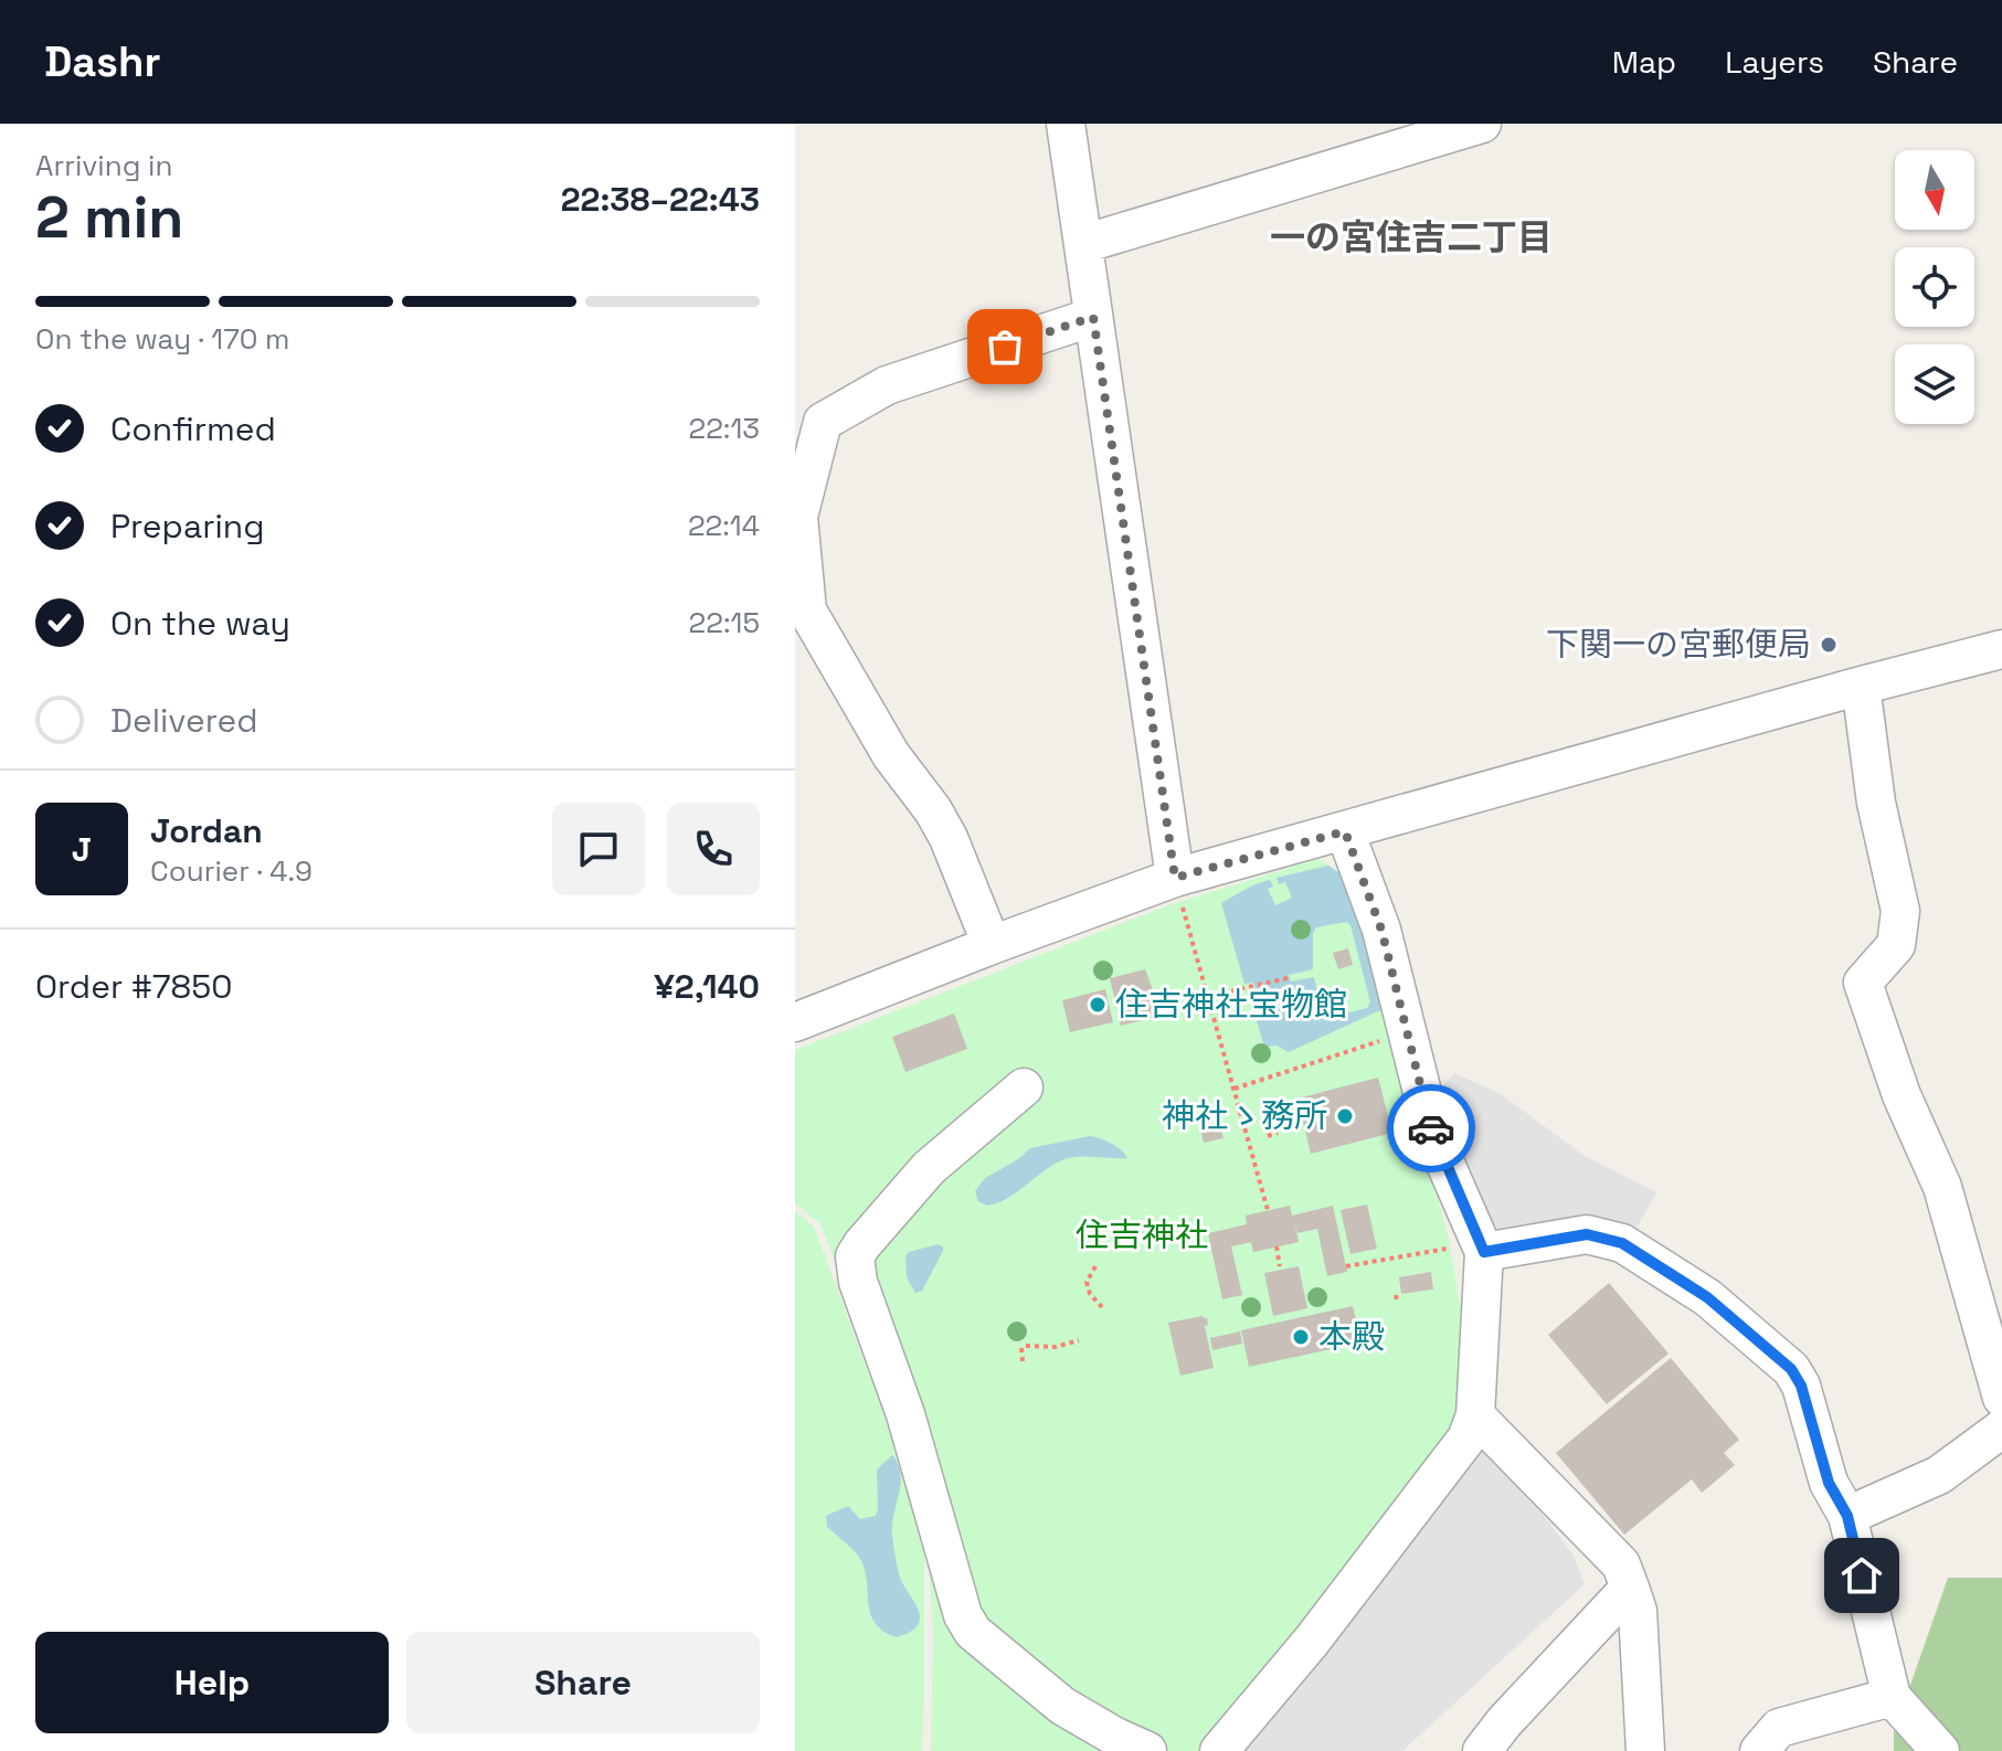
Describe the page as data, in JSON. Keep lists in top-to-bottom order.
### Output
{
  "districts": ["一の宮住吉二丁目"],
  "parks": ["住吉神社"],
  "places": [
    "下関一の宮郵便局",
    "住吉神社宝物館",
    "神社ゝ務所",
    "本殿"
  ],
  "north": "bottom",
  "page": {
    "header": "Dashr",
    "nav": ["Map", "Layers", "Share"],
    "heading": ["2 min", "Arriving in", "22:38–22:43"],
    "panel": [
      "Jordan",
      "Courier · 4.9",
      "Order #7850",
      "¥2,140"
    ],
    "bar": "On the way · 170 m",
    "list": [
      ["Confirmed", "22:13"],
      ["Preparing", "22:14"],
      ["On the way", "22:15"],
      "Delivered"
    ],
    "round": "J",
    "buttons": ["Help", "Share"]
  }
}
